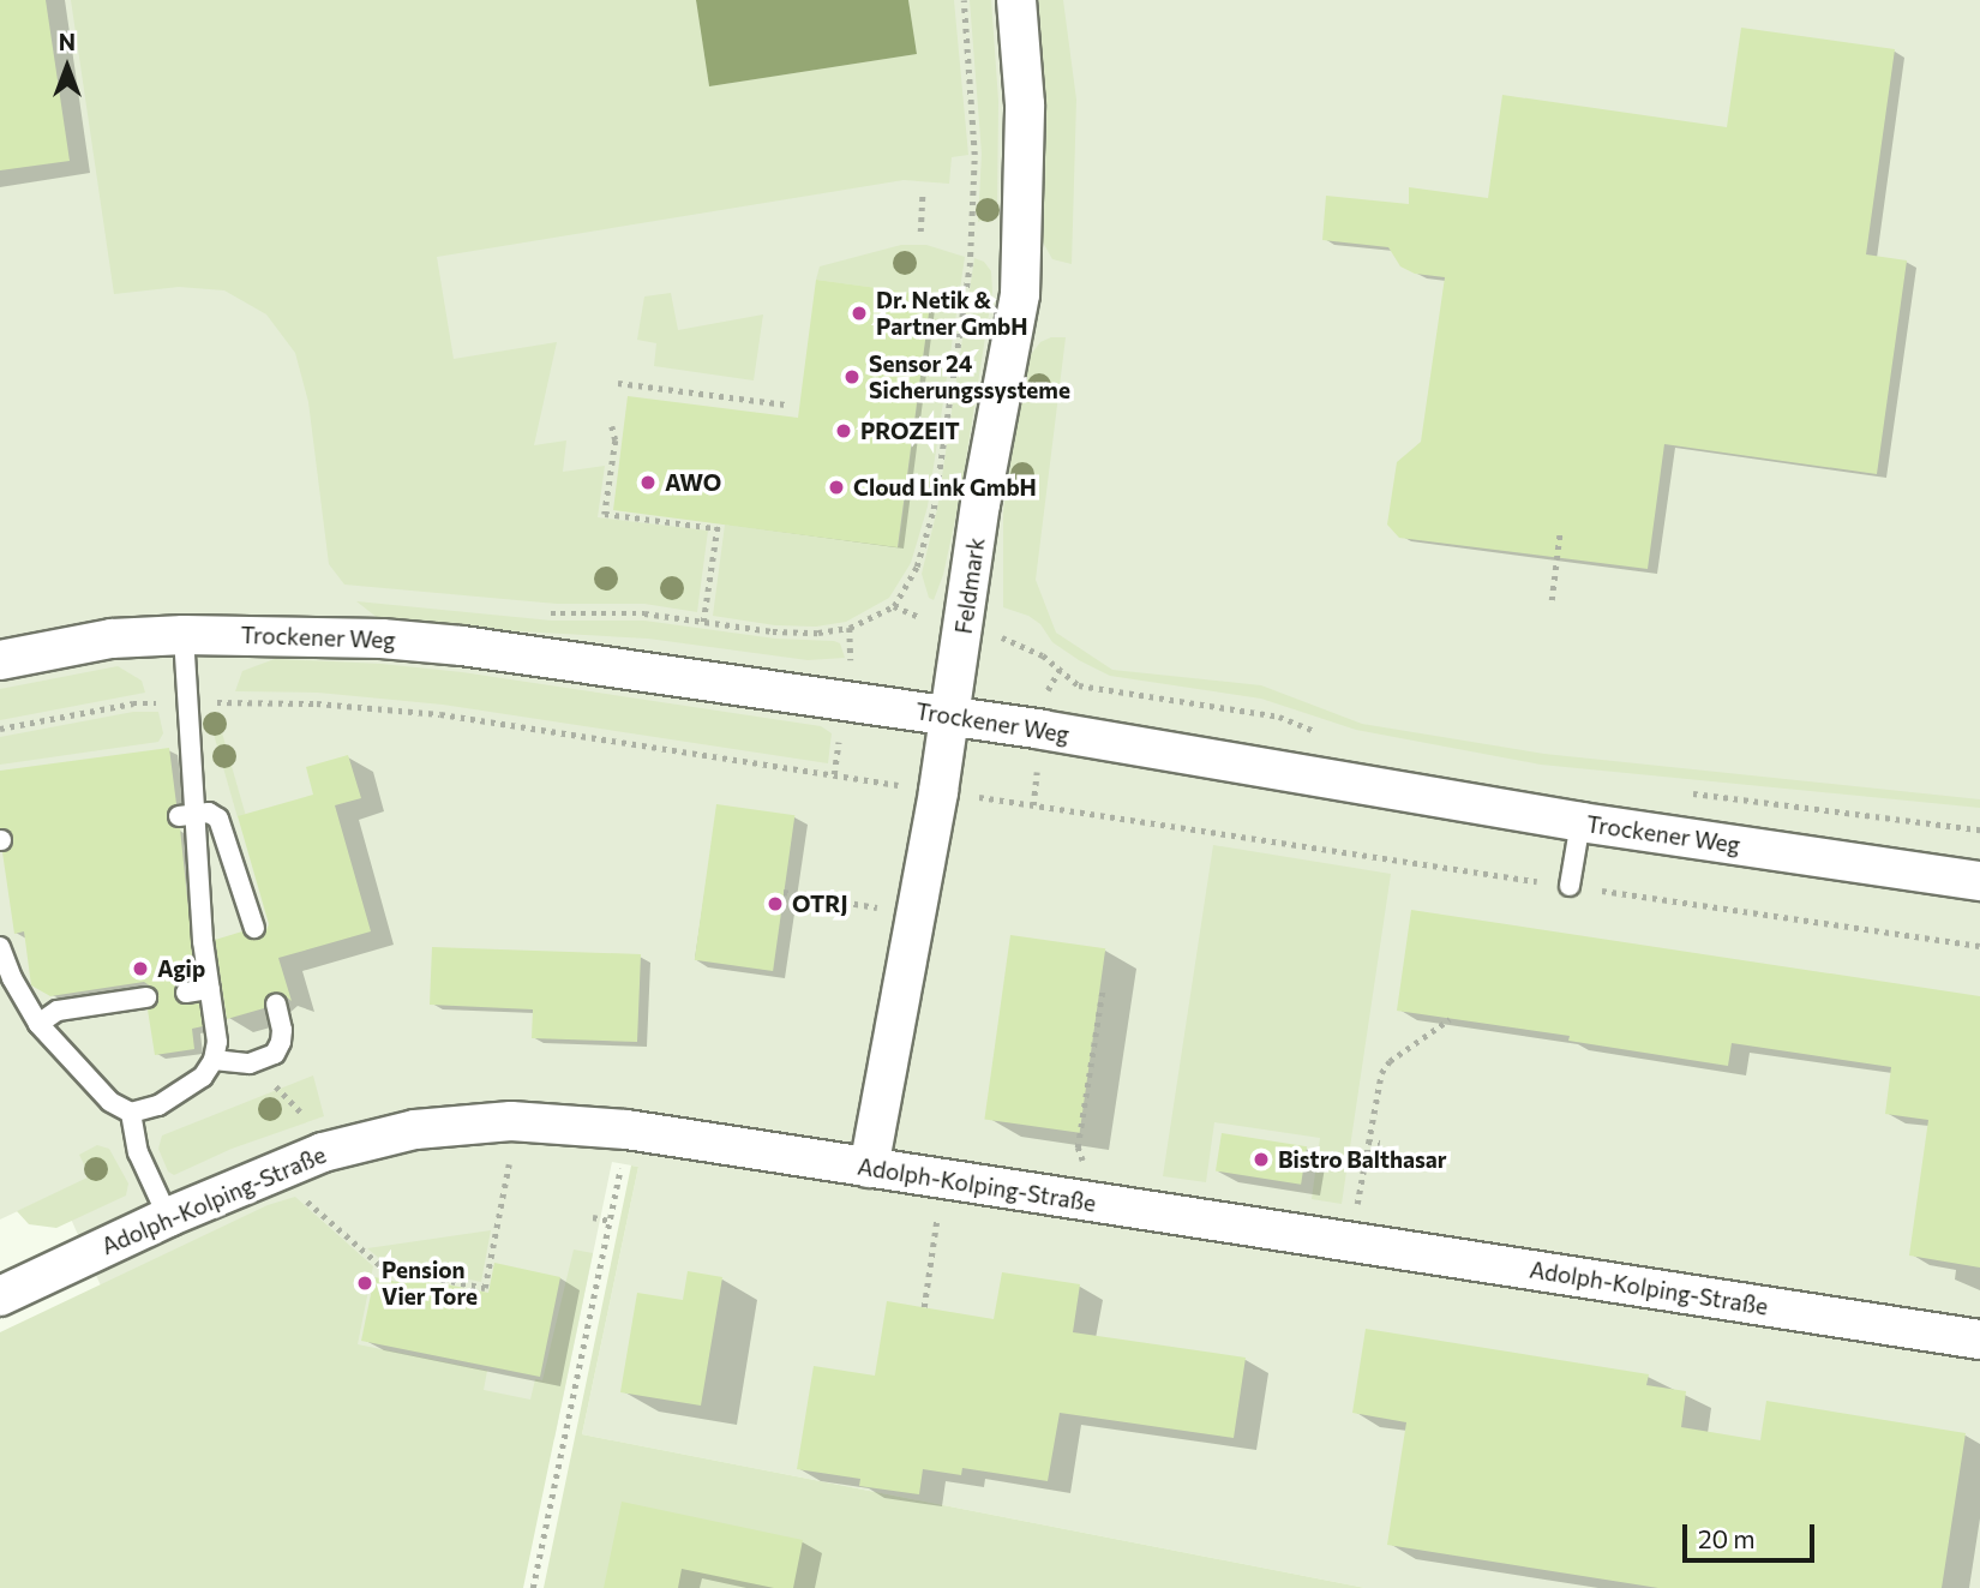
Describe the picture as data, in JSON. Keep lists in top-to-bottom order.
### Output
{
  "streets": {
    "street": ["Feldmark", "Trockener Weg", "Adolph-Kolping-Straße"]
  },
  "crossings": [
    ["Feldmark", "Trockener Weg"],
    ["Feldmark", "Adolph-Kolping-Straße"]
  ],
  "places": [
    "Dr. Netik & Partner GmbH",
    "Sensor 24 Sicherungssysteme",
    "PROZEIT",
    "AWO",
    "Cloud Link GmbH",
    "OTRJ",
    "Agip",
    "Bistro Balthasar",
    "Pension Vier Tore"
  ],
  "scale_bar": "20 m",
  "north": "top"
}
